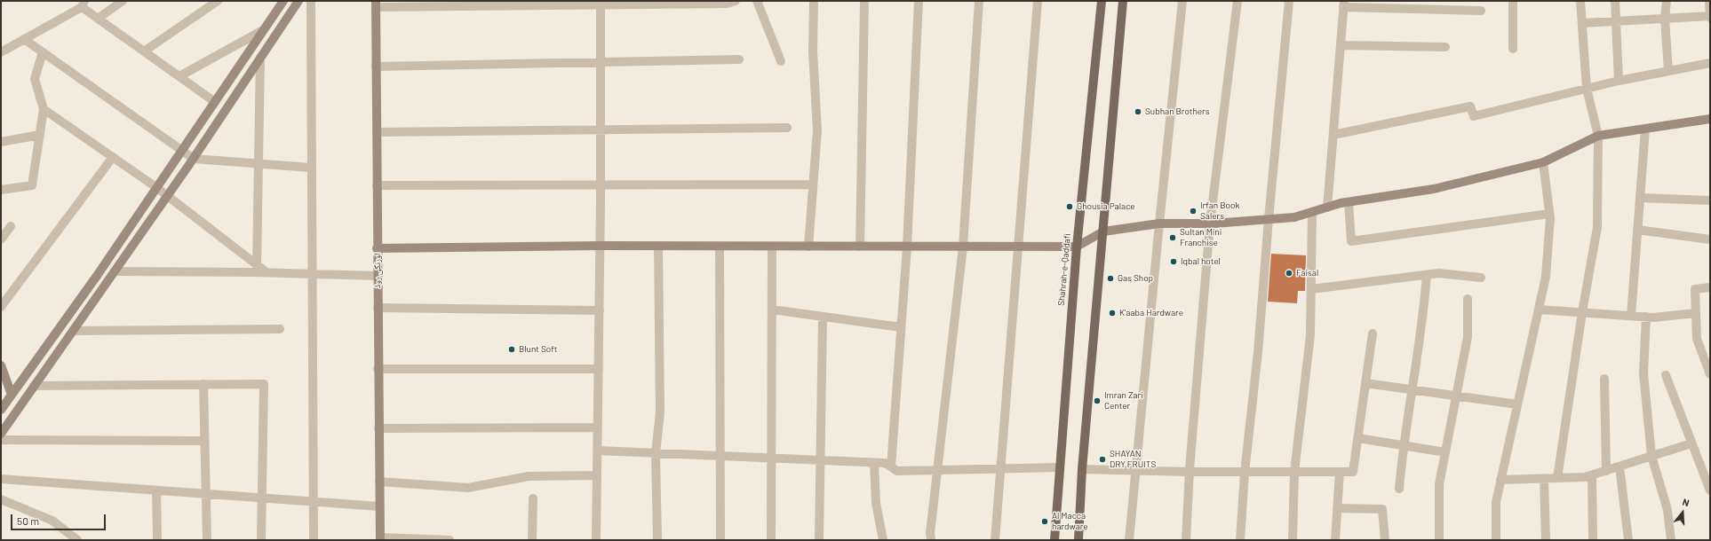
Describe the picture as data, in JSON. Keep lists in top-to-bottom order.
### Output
{
  "streets": {
    "main road": ["Shahrah-e-Qaddafi"],
    "street": ["اورنگی روڈ"]
  },
  "places": [
    "Subhan Brothers",
    "Ghousia Palace",
    "Irfan Book Salers",
    "Sultan Mini Franchise",
    "Iqbal hotel",
    "Faisal",
    "Gas Shop",
    "K'aaba Hardware",
    "Blunt Soft",
    "Imran Zari Center",
    "SHAYAN DRY FRUITS",
    "Al Macca hardware"
  ],
  "scale_bar": "50 m",
  "north": "top"
}
